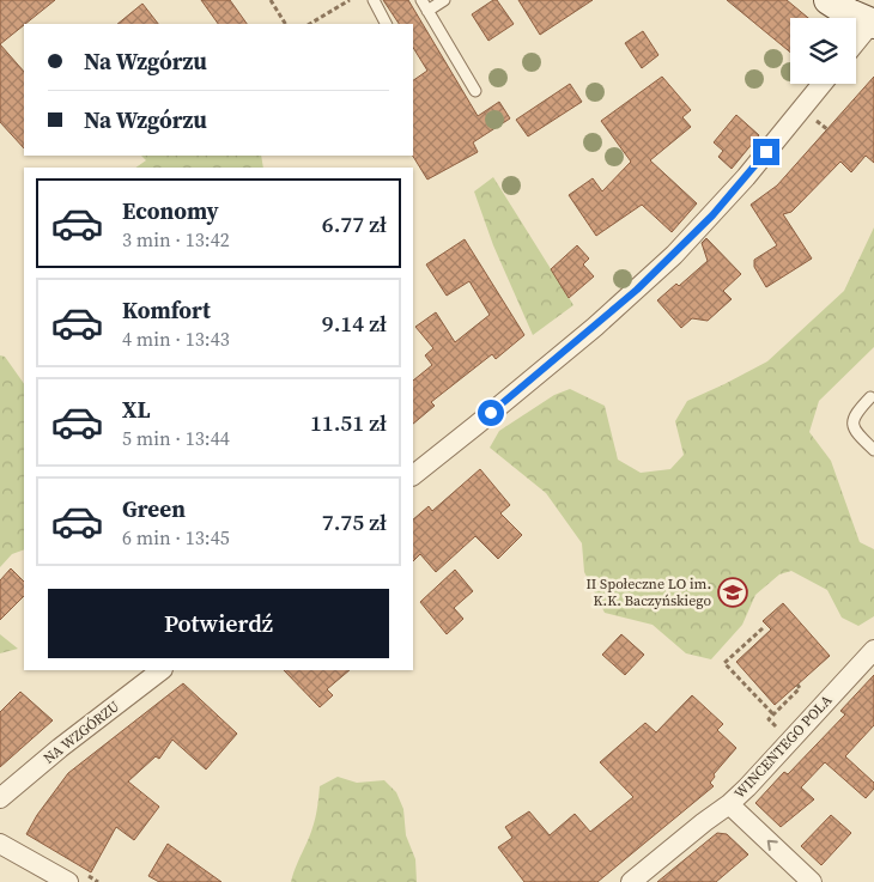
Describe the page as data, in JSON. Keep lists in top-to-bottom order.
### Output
{
  "streets": {
    "street": ["NA WZGÓRZU", "WINCENTEGO POLA"]
  },
  "places": {
    "school or university": ["II Społeczne LO im. K.K. Baczyńskiego"]
  },
  "page": {
    "banner": ["Na Wzgórzu", "Na Wzgórzu"],
    "list": [
      {
        "name": "Economy",
        "note": "3 min · 13:42",
        "value": "6.77 zł"
      },
      {
        "name": "Komfort",
        "note": "4 min · 13:43",
        "value": "9.14 zł"
      },
      {
        "name": "XL",
        "note": "5 min · 13:44",
        "value": "11.51 zł"
      },
      {
        "name": "Green",
        "note": "6 min · 13:45",
        "value": "7.75 zł"
      }
    ],
    "buttons": "Potwierdź"
  }
}
